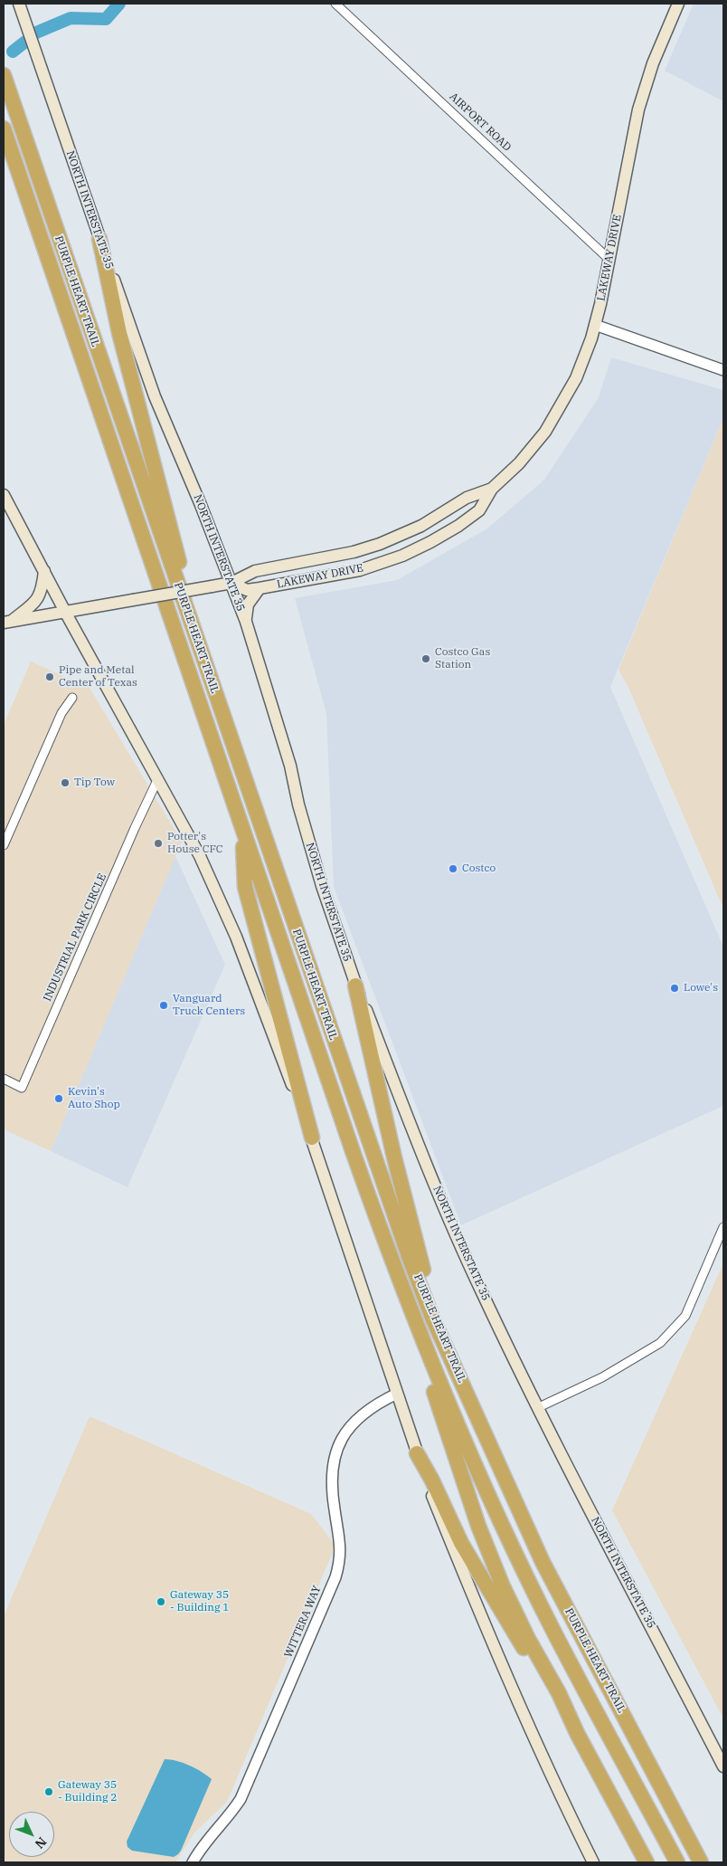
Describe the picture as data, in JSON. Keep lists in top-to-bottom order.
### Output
{
  "streets": {
    "highway": ["PURPLE HEART TRAIL"],
    "main road": ["NORTH INTERSTATE 35", "LAKEWAY DRIVE"],
    "street": ["AIRPORT ROAD", "INDUSTRIAL PARK CIRCLE", "WITTERA WAY"]
  },
  "crossings": [
    ["AIRPORT ROAD", "LAKEWAY DRIVE"],
    ["NORTH INTERSTATE 35", "LAKEWAY DRIVE"]
  ],
  "places": [
    "Costco Gas Station",
    "Pipe and Metal Center of Texas",
    "Tip Tow",
    "Potter's House CFC",
    "Costco",
    "Lowe's",
    "Vanguard Truck Centers",
    "Kevin's Auto Shop",
    "Gateway 35 - Building 1",
    "Gateway 35 - Building 2"
  ],
  "north": "bottom right"
}
